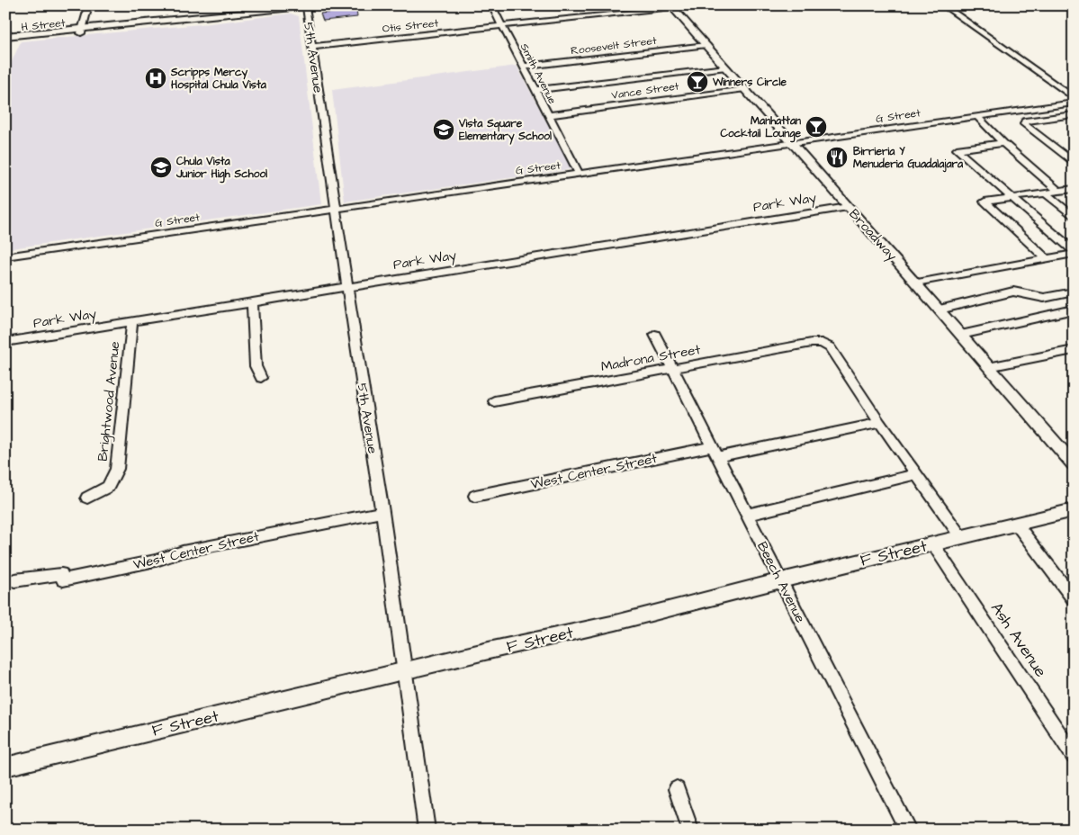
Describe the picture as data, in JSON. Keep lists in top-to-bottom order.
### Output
{
  "streets": {
    "main road": ["H Street", "Broadway", "F Street"],
    "street": [
      "Otis Street",
      "Roosevelt Street",
      "5th Avenue",
      "Smith Avenue",
      "Vance Street",
      "G Street",
      "Park Way",
      "Madrona Street",
      "Brightwood Avenue",
      "West Center Street",
      "Beech Avenue",
      "Ash Avenue"
    ]
  },
  "crossings": [
    ["H Street", "5th Avenue"],
    ["Otis Street", "5th Avenue"],
    ["Otis Street", "Smith Avenue"],
    ["Otis Street", "Broadway"],
    ["Roosevelt Street", "Smith Avenue"],
    ["Roosevelt Street", "Broadway"],
    ["5th Avenue", "G Street"],
    ["5th Avenue", "Park Way"],
    ["5th Avenue", "West Center Street"],
    ["5th Avenue", "F Street"],
    ["Smith Avenue", "Vance Street"],
    ["Smith Avenue", "G Street"],
    ["Vance Street", "Broadway"],
    ["G Street", "Broadway"],
    ["Park Way", "Broadway"],
    ["Park Way", "Brightwood Avenue"],
    ["Madrona Street", "West Center Street"],
    ["Madrona Street", "Beech Avenue"],
    ["West Center Street", "Beech Avenue"],
    ["F Street", "Beech Avenue"],
    ["F Street", "Ash Avenue"]
  ],
  "places": {
    "hospital": ["Scripps Mercy Hospital Chula Vista"],
    "bar": ["Winners Circle", "Manhattan Cocktail Lounge"],
    "school or university": ["Vista Square Elementary School", "Chula Vista Junior High School"],
    "restaurant": ["Birrieria Y Menuderia Guadalajara"]
  }
}
